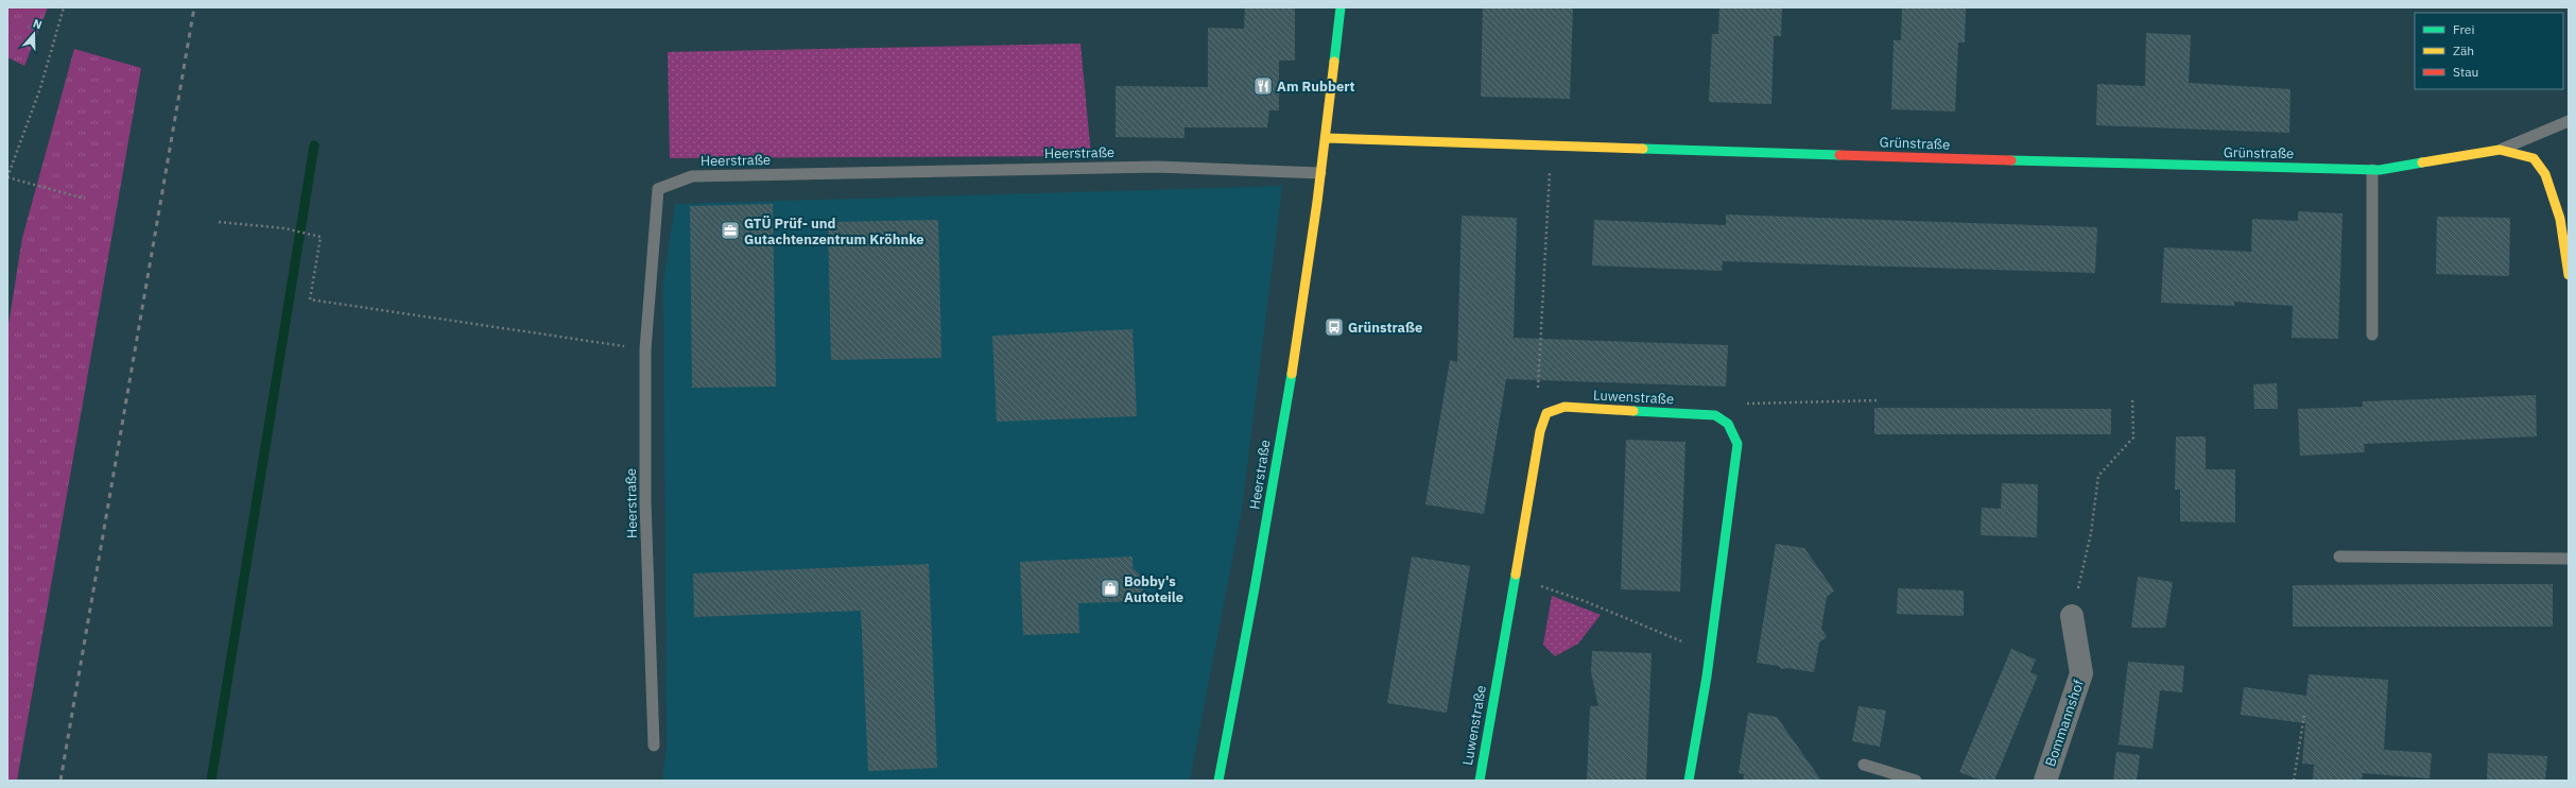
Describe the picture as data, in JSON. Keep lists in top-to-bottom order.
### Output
{
  "streets": {
    "street": [
      "Grünstraße",
      "Heerstraße",
      "Luwenstraße",
      "Bommannshof"
    ]
  },
  "crossings": [
    ["Grünstraße", "Heerstraße"]
  ],
  "places": {
    "restaurant": ["Am Rubbert"],
    "office": ["GTÜ Prüf- und Gutachtenzentrum Kröhnke"],
    "bus stop": ["Grünstraße"],
    "shop": ["Bobby's Autoteile"]
  },
  "legend": ["Frei", "Zäh", "Stau"],
  "north": "top"
}
